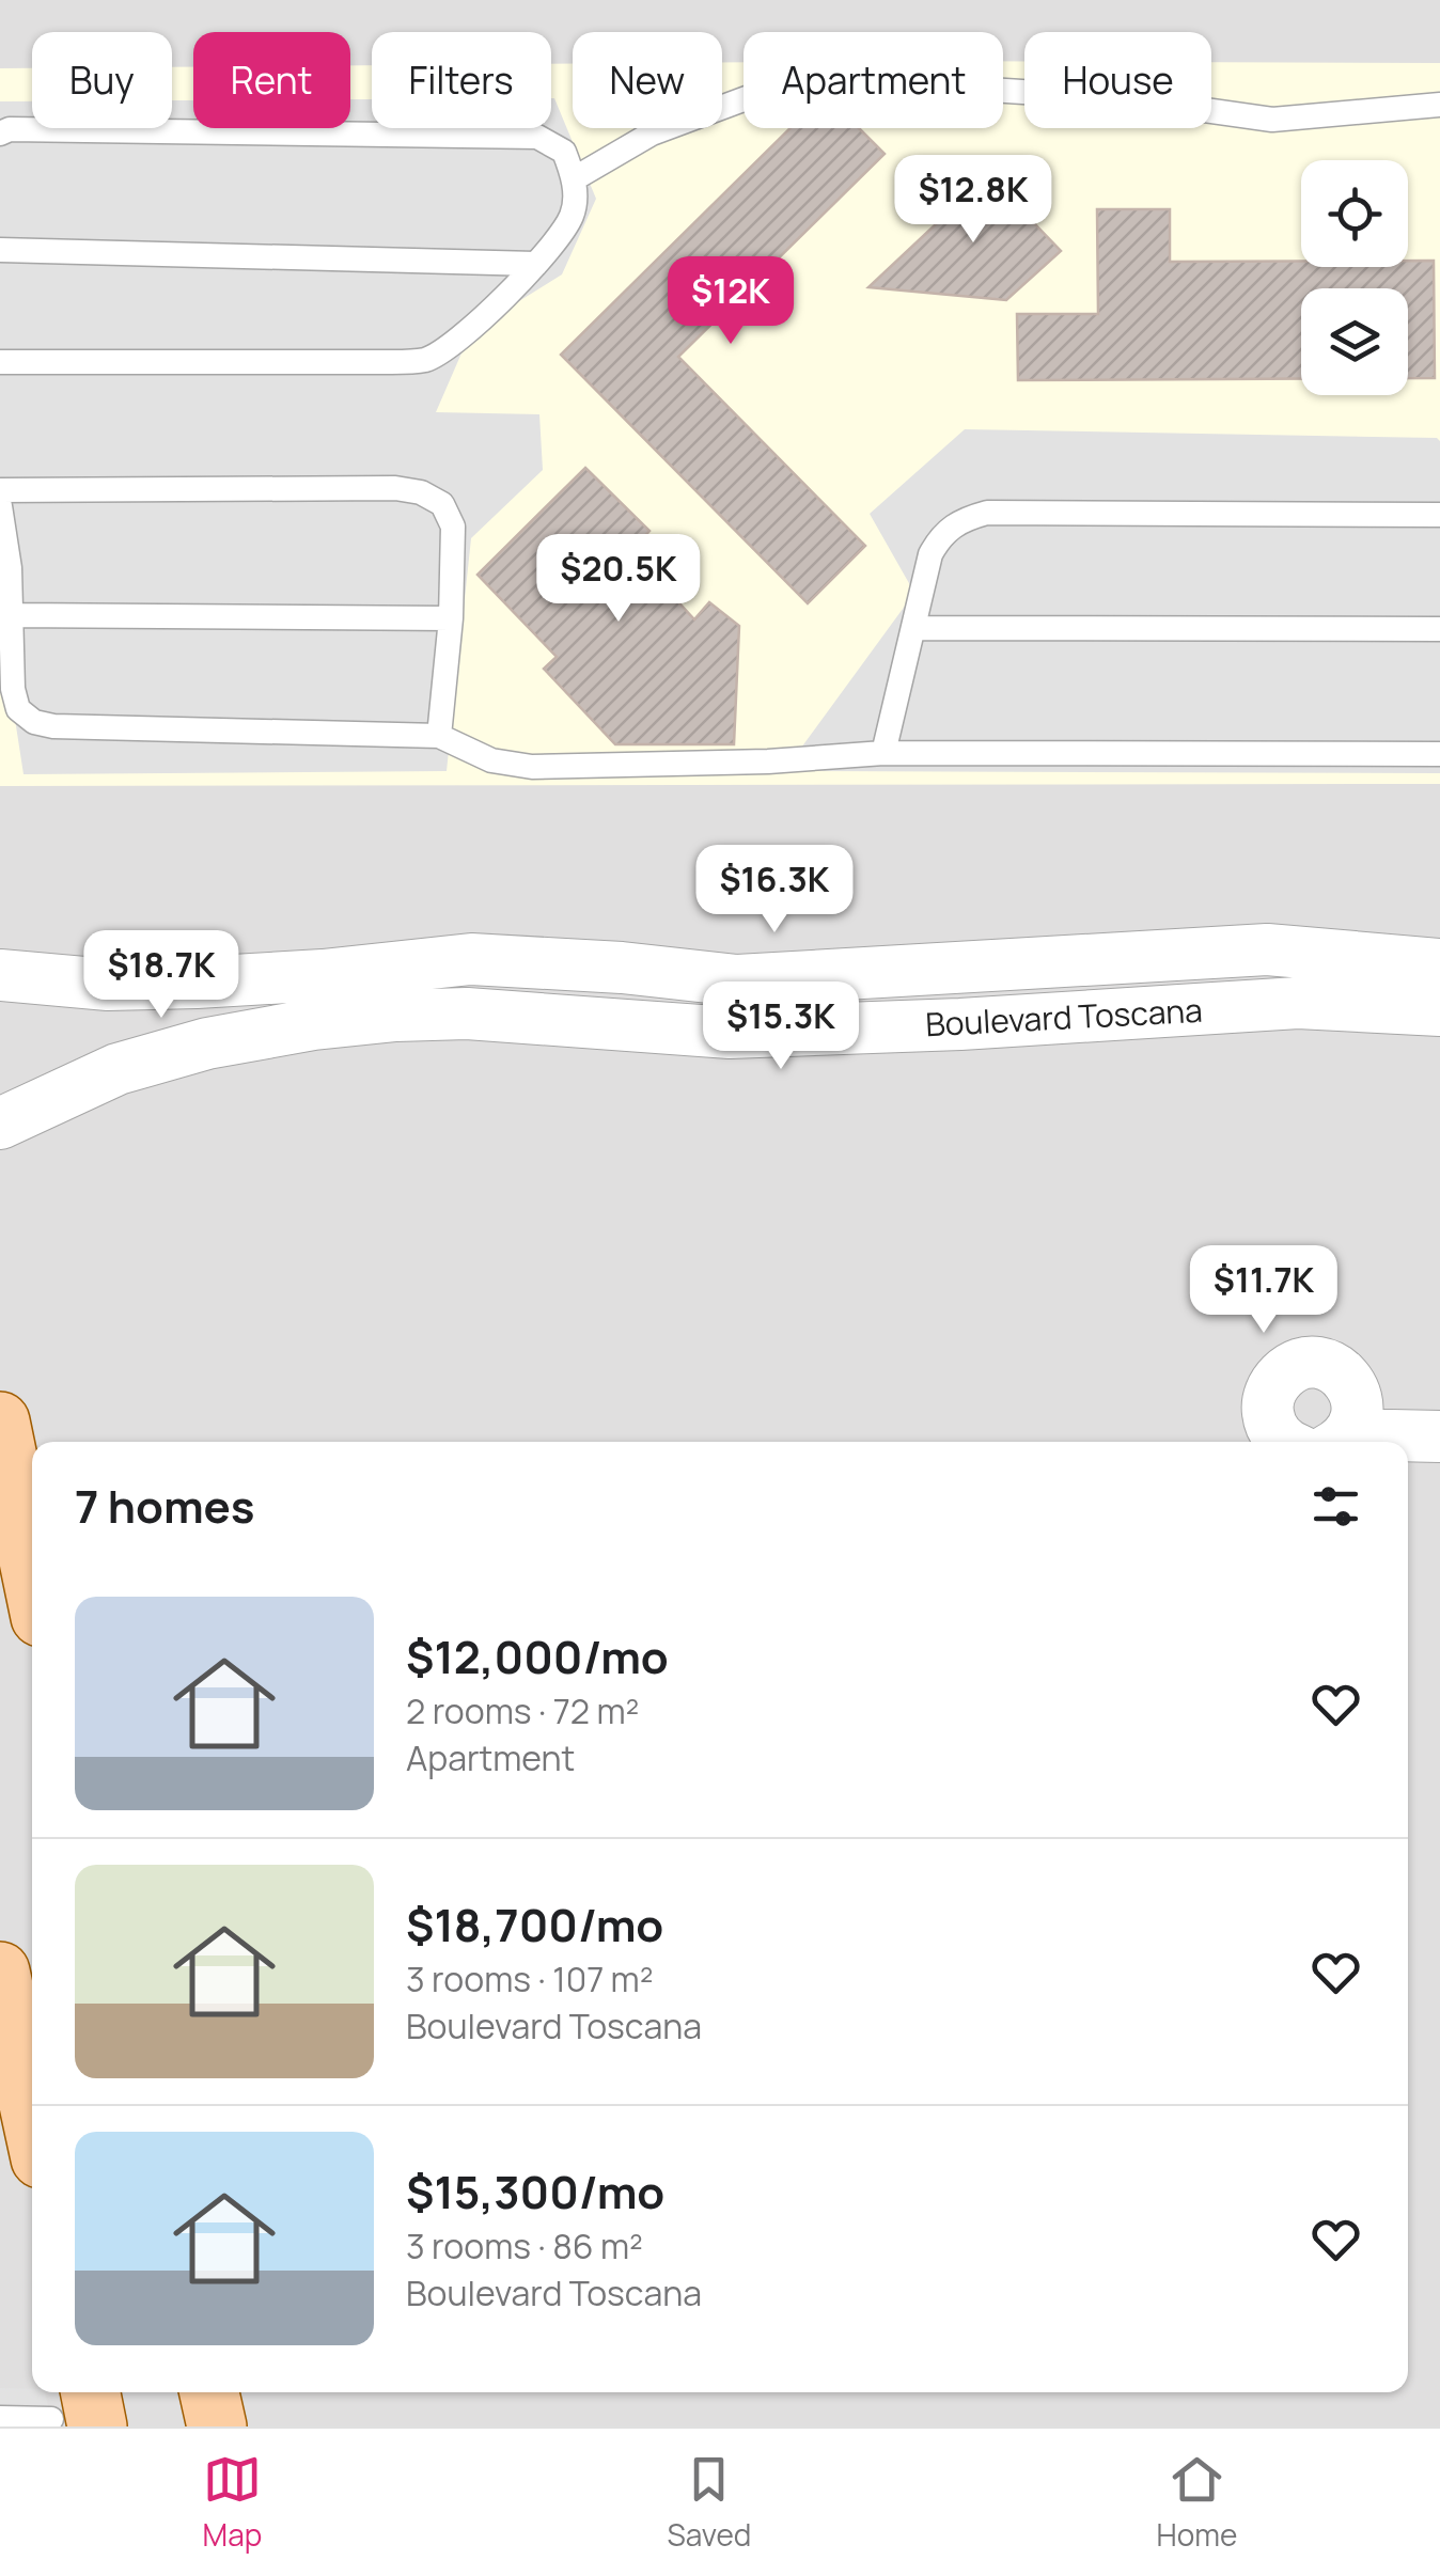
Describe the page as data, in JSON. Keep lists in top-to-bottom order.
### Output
{
  "streets": {
    "street": ["Boulevard Toscana"]
  },
  "page": {
    "chip": [
      "Buy",
      "Rent",
      "Filters",
      "New",
      "Apartment",
      "House"
    ],
    "price": [
      "$12.8K",
      "$12K",
      "$20.5K",
      "$16.3K",
      "$18.7K",
      "$15.3K",
      "$11.7K"
    ],
    "heading": "7 homes",
    "list": [
      {
        "name": "$12,000/mo",
        "note": "2 rooms · 72 m² · Apartment"
      },
      {
        "name": "$18,700/mo",
        "note": "3 rooms · 107 m² · Boulevard Toscana"
      },
      {
        "name": "$15,300/mo",
        "note": "3 rooms · 86 m² · Boulevard Toscana"
      }
    ],
    "tabs": ["Map", "Saved", "Home"]
  }
}
